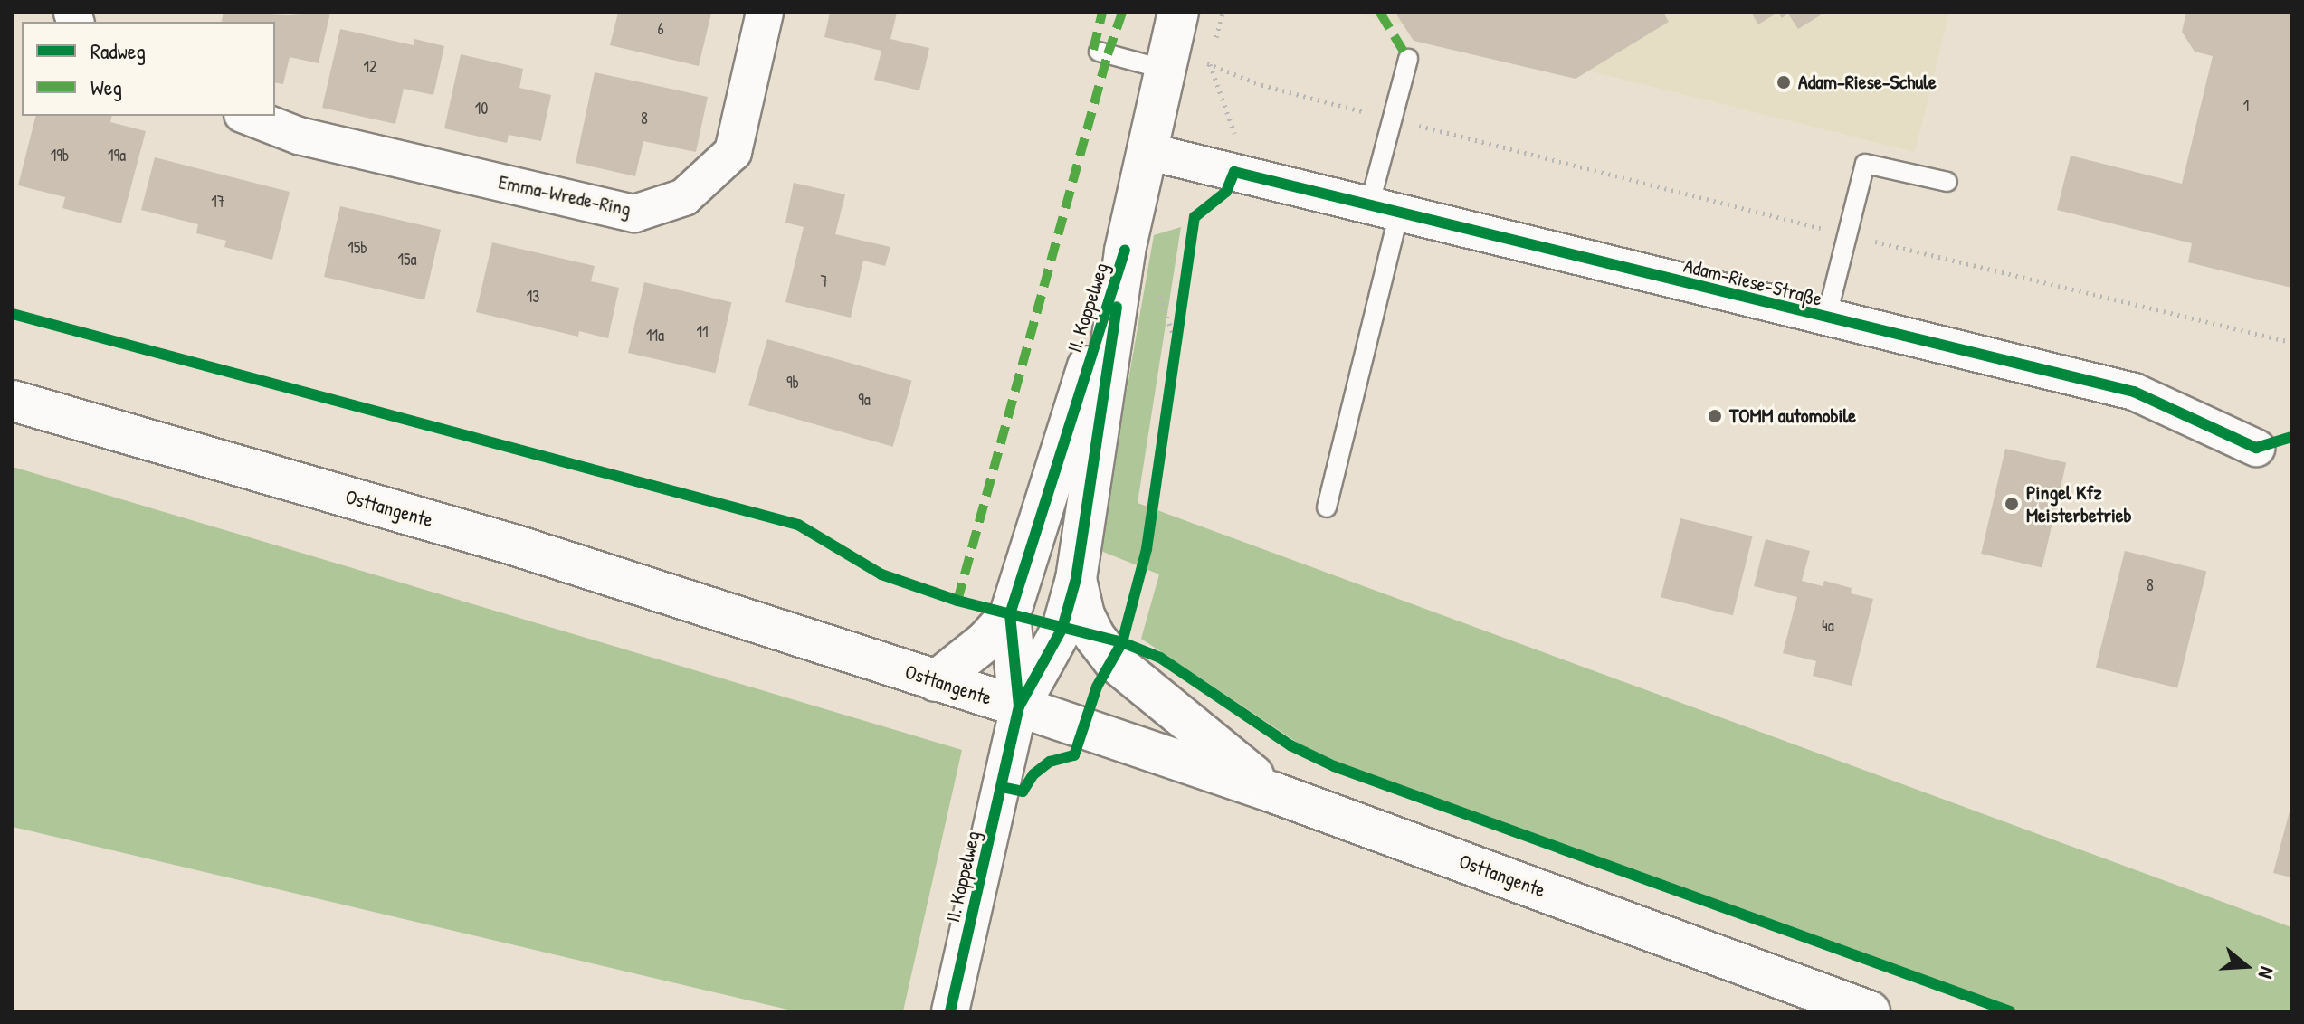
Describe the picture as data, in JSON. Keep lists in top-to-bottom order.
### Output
{
  "streets": {
    "main road": ["II. Koppelweg", "Osttangente"],
    "street": ["Emma-Wrede-Ring", "Adam-Riese-Straße"]
  },
  "crossings": [
    ["Adam-Riese-Straße", "II. Koppelweg"],
    ["II. Koppelweg", "Osttangente"]
  ],
  "places": ["Adam-Riese-Schule", "TOMM automobile", "Pingel Kfz Meisterbetrieb"],
  "house_numbers": [
    "6",
    "12",
    "1",
    "10",
    "8",
    "19b",
    "19a",
    "17",
    "15b",
    "15a",
    "7",
    "13",
    "11",
    "11a",
    "9b",
    "9a",
    "8",
    "4a"
  ],
  "legend": ["Radweg", "Weg"],
  "north": "right"
}
